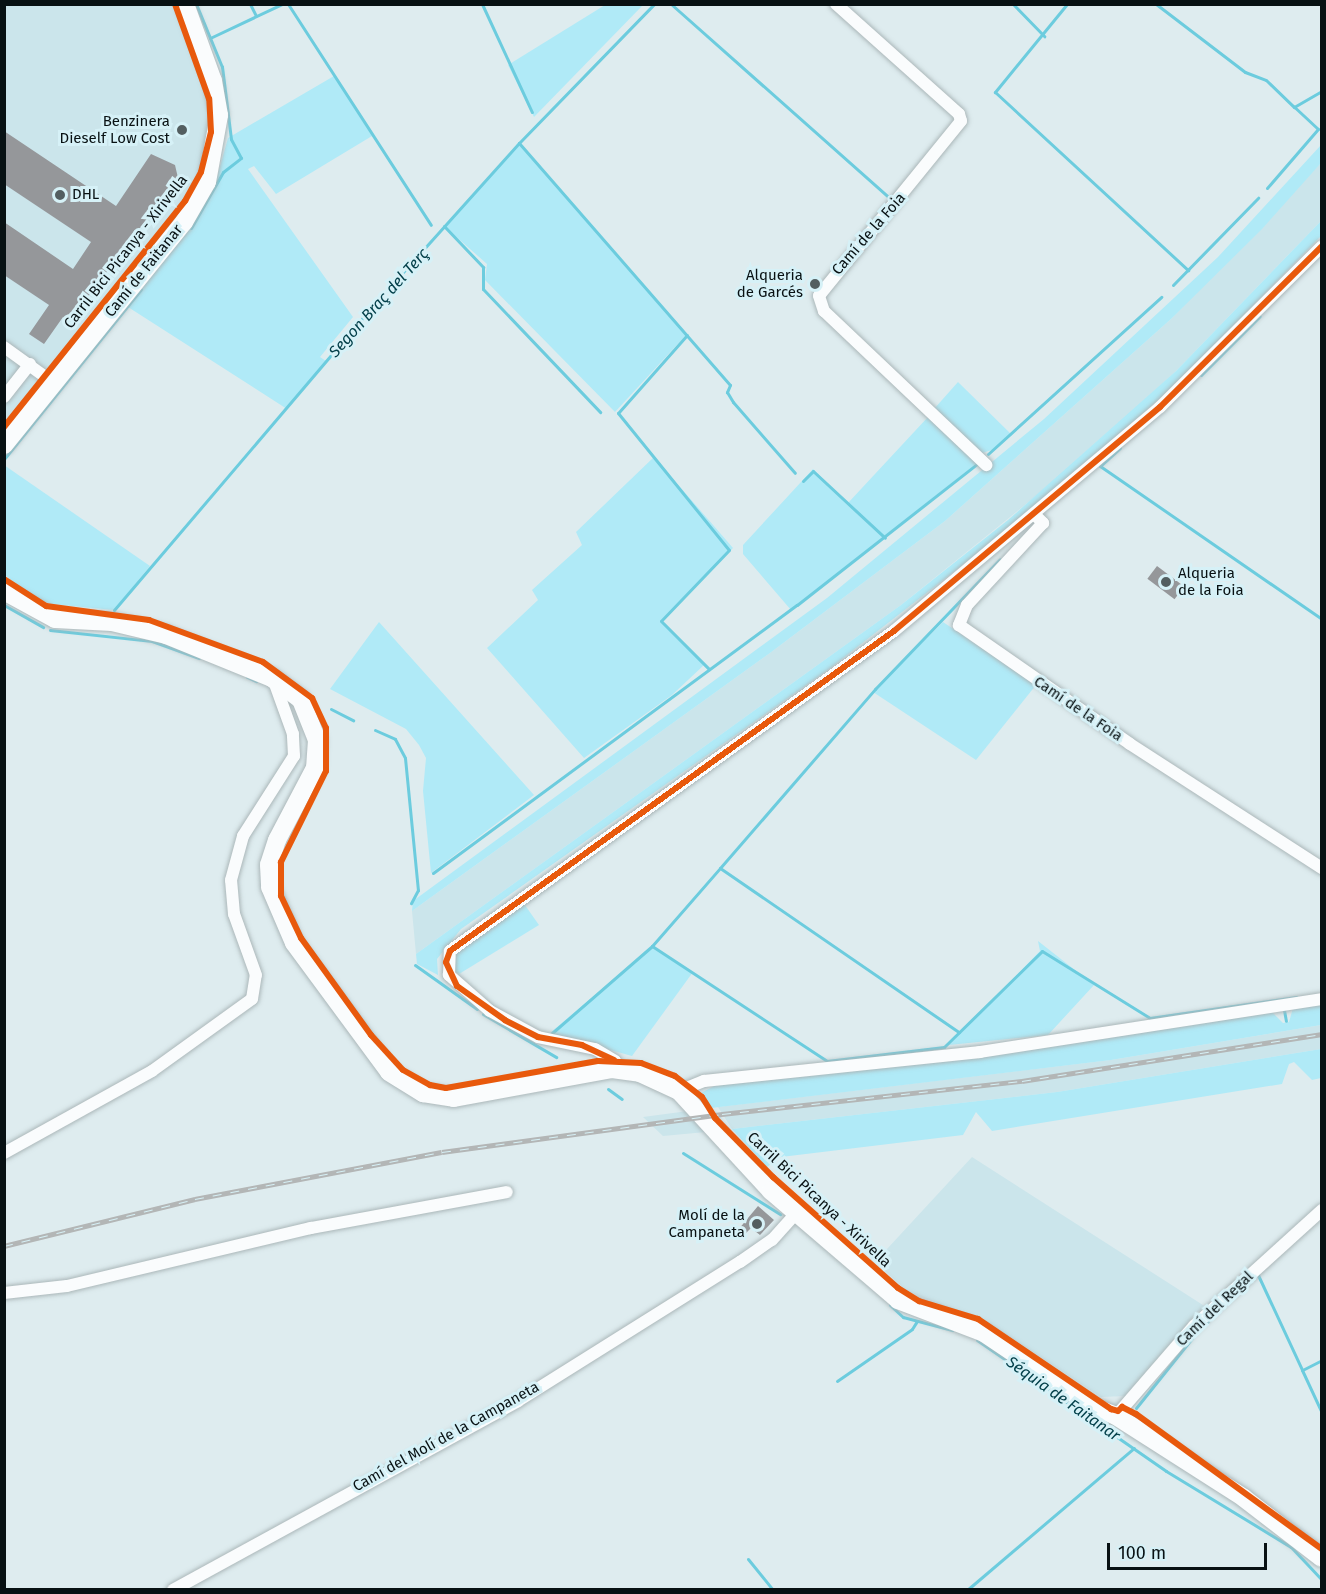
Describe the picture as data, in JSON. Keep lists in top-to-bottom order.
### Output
{
  "streets": {
    "street": [
      "Camí de la Foia",
      "Camí de Faitanar",
      "Camí del Regal",
      "Camí del Molí de la Campaneta"
    ],
    "cycle path": ["Carril Bici Picanya - Xirivella"]
  },
  "water": ["Segon Braç del Terç", "Séquia de Faitanar"],
  "places": [
    "Benzinera Dieself Low Cost",
    "DHL",
    "Alqueria de Garcés",
    "Alqueria de la Foia",
    "Molí de la Campaneta"
  ],
  "scale_bar": "100 m"
}
